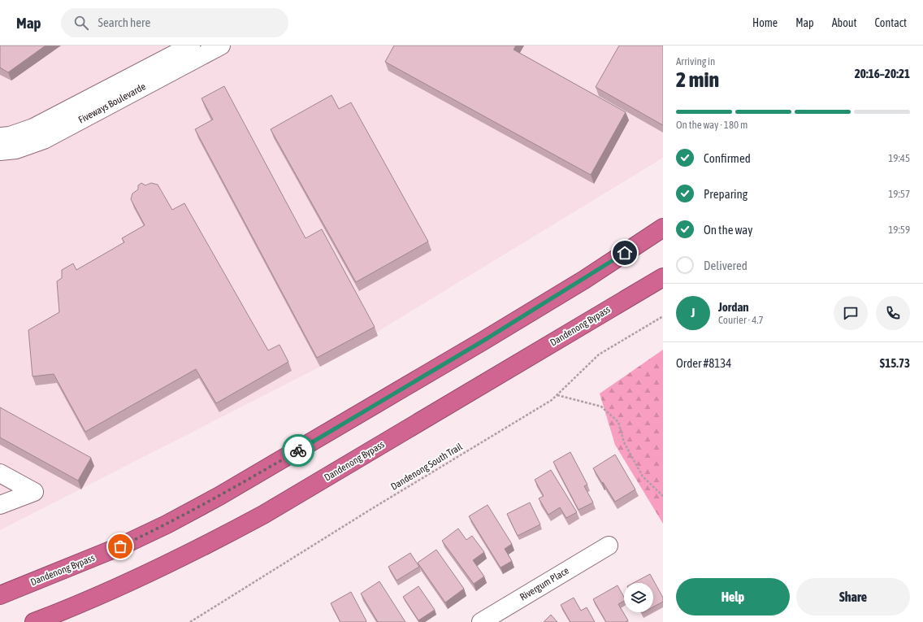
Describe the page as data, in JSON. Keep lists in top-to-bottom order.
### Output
{
  "streets": {
    "highway": ["Dandenong Bypass"],
    "street": ["Fiveways Boulevarde", "Rivergum Place"],
    "path": ["Dandenong South Trail"]
  },
  "page": {
    "header": "Map",
    "search": "Search here",
    "nav": [
      "Home",
      "Map",
      "About",
      "Contact"
    ],
    "heading": ["2 min", "Arriving in", "20:16–20:21"],
    "panel": [
      "Jordan",
      "Courier · 4.7",
      "Order #8134",
      "$15.73"
    ],
    "bar": "On the way · 180 m",
    "list": [
      ["Confirmed", "19:45"],
      ["Preparing", "19:57"],
      ["On the way", "19:59"],
      "Delivered"
    ],
    "round": "J",
    "buttons": ["Help", "Share"]
  }
}
